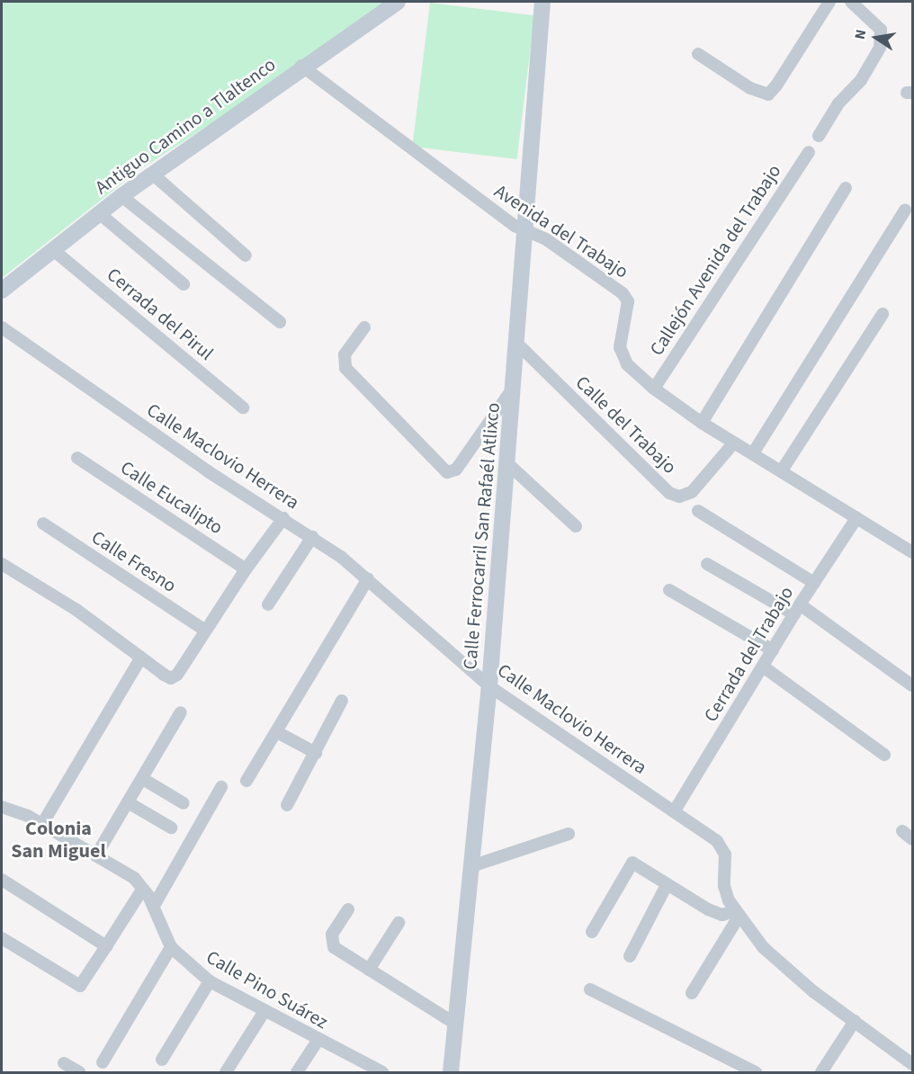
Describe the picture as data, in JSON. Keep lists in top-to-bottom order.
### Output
{
  "streets": {
    "street": [
      "Antiguo Camino a Tlaltenco",
      "Avenida del Trabajo",
      "Callejón Avenida del Trabajo",
      "Cerrada del Pirul",
      "Calle del Trabajo",
      "Calle Maclovio Herrera",
      "Calle Eucalipto",
      "Calle Ferrocarril San Rafaél Atlixco",
      "Calle Fresno",
      "Cerrada del Trabajo",
      "Calle Pino Suárez"
    ]
  },
  "crossings": [
    ["Antiguo Camino a Tlaltenco", "Avenida del Trabajo"],
    ["Antiguo Camino a Tlaltenco", "Cerrada del Pirul"],
    ["Avenida del Trabajo", "Callejón Avenida del Trabajo"],
    ["Avenida del Trabajo", "Calle del Trabajo"],
    ["Avenida del Trabajo", "Calle Ferrocarril San Rafaél Atlixco"],
    ["Avenida del Trabajo", "Cerrada del Trabajo"],
    ["Calle del Trabajo", "Calle Ferrocarril San Rafaél Atlixco"],
    ["Calle Maclovio Herrera", "Calle Ferrocarril San Rafaél Atlixco"],
    ["Calle Maclovio Herrera", "Cerrada del Trabajo"]
  ],
  "districts": ["Colonia San Miguel"],
  "north": "left"
}
